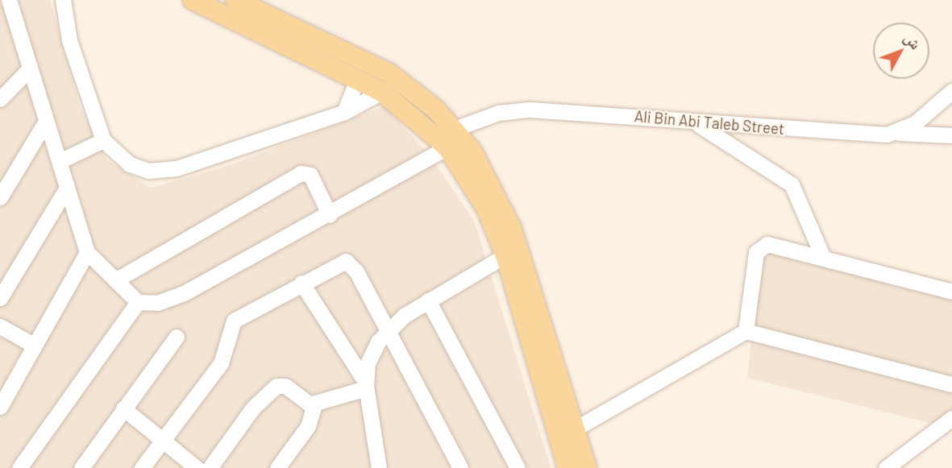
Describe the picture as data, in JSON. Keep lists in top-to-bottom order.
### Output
{
  "streets": {
    "street": ["Ali Bin Abi Taleb Street"]
  },
  "north": "top right"
}
